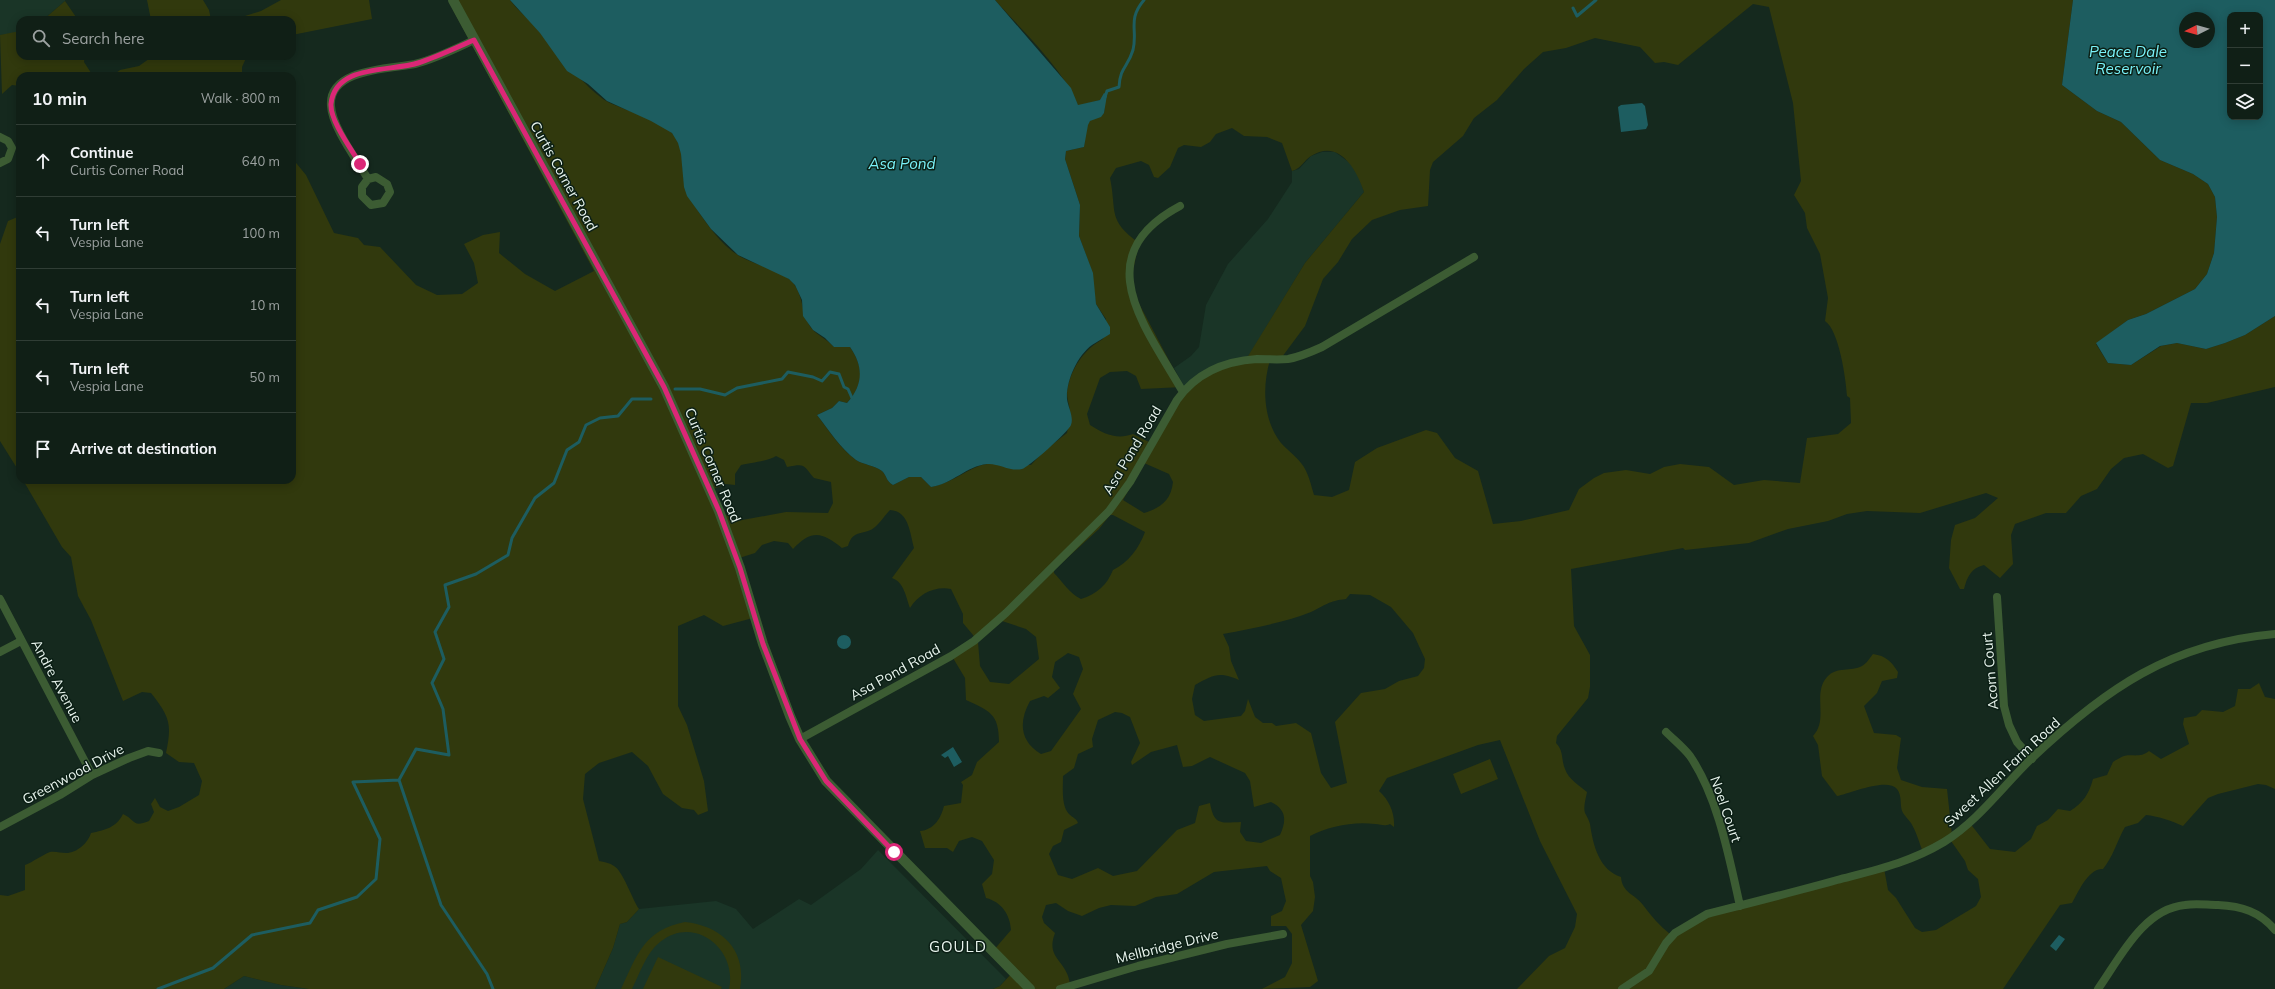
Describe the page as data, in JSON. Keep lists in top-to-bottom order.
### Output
{
  "streets": {
    "street": [
      "Curtis Corner Road",
      "Asa Pond Road",
      "Acorn Court",
      "Andre Avenue",
      "Sweet Allen Farm Road",
      "Greenwood Drive",
      "Noel Court",
      "Mellbridge Drive"
    ]
  },
  "crossings": [
    ["Curtis Corner Road", "Asa Pond Road"],
    ["Acorn Court", "Sweet Allen Farm Road"],
    ["Andre Avenue", "Greenwood Drive"],
    ["Sweet Allen Farm Road", "Noel Court"]
  ],
  "districts": ["GOULD"],
  "water": ["Peace Dale Reservoir", "Asa Pond"],
  "north": "left",
  "page": {
    "map_buttons": ["+", "−"],
    "search": "Search here",
    "heading": ["10 min", "Walk · 800 m"],
    "list": [
      ["Continue", "Curtis Corner Road", "640 m"],
      ["Turn left", "Vespia Lane", "100 m"],
      ["Turn left", "Vespia Lane", "10 m"],
      ["Turn left", "Vespia Lane", "50 m"],
      "Arrive at destination"
    ]
  }
}
